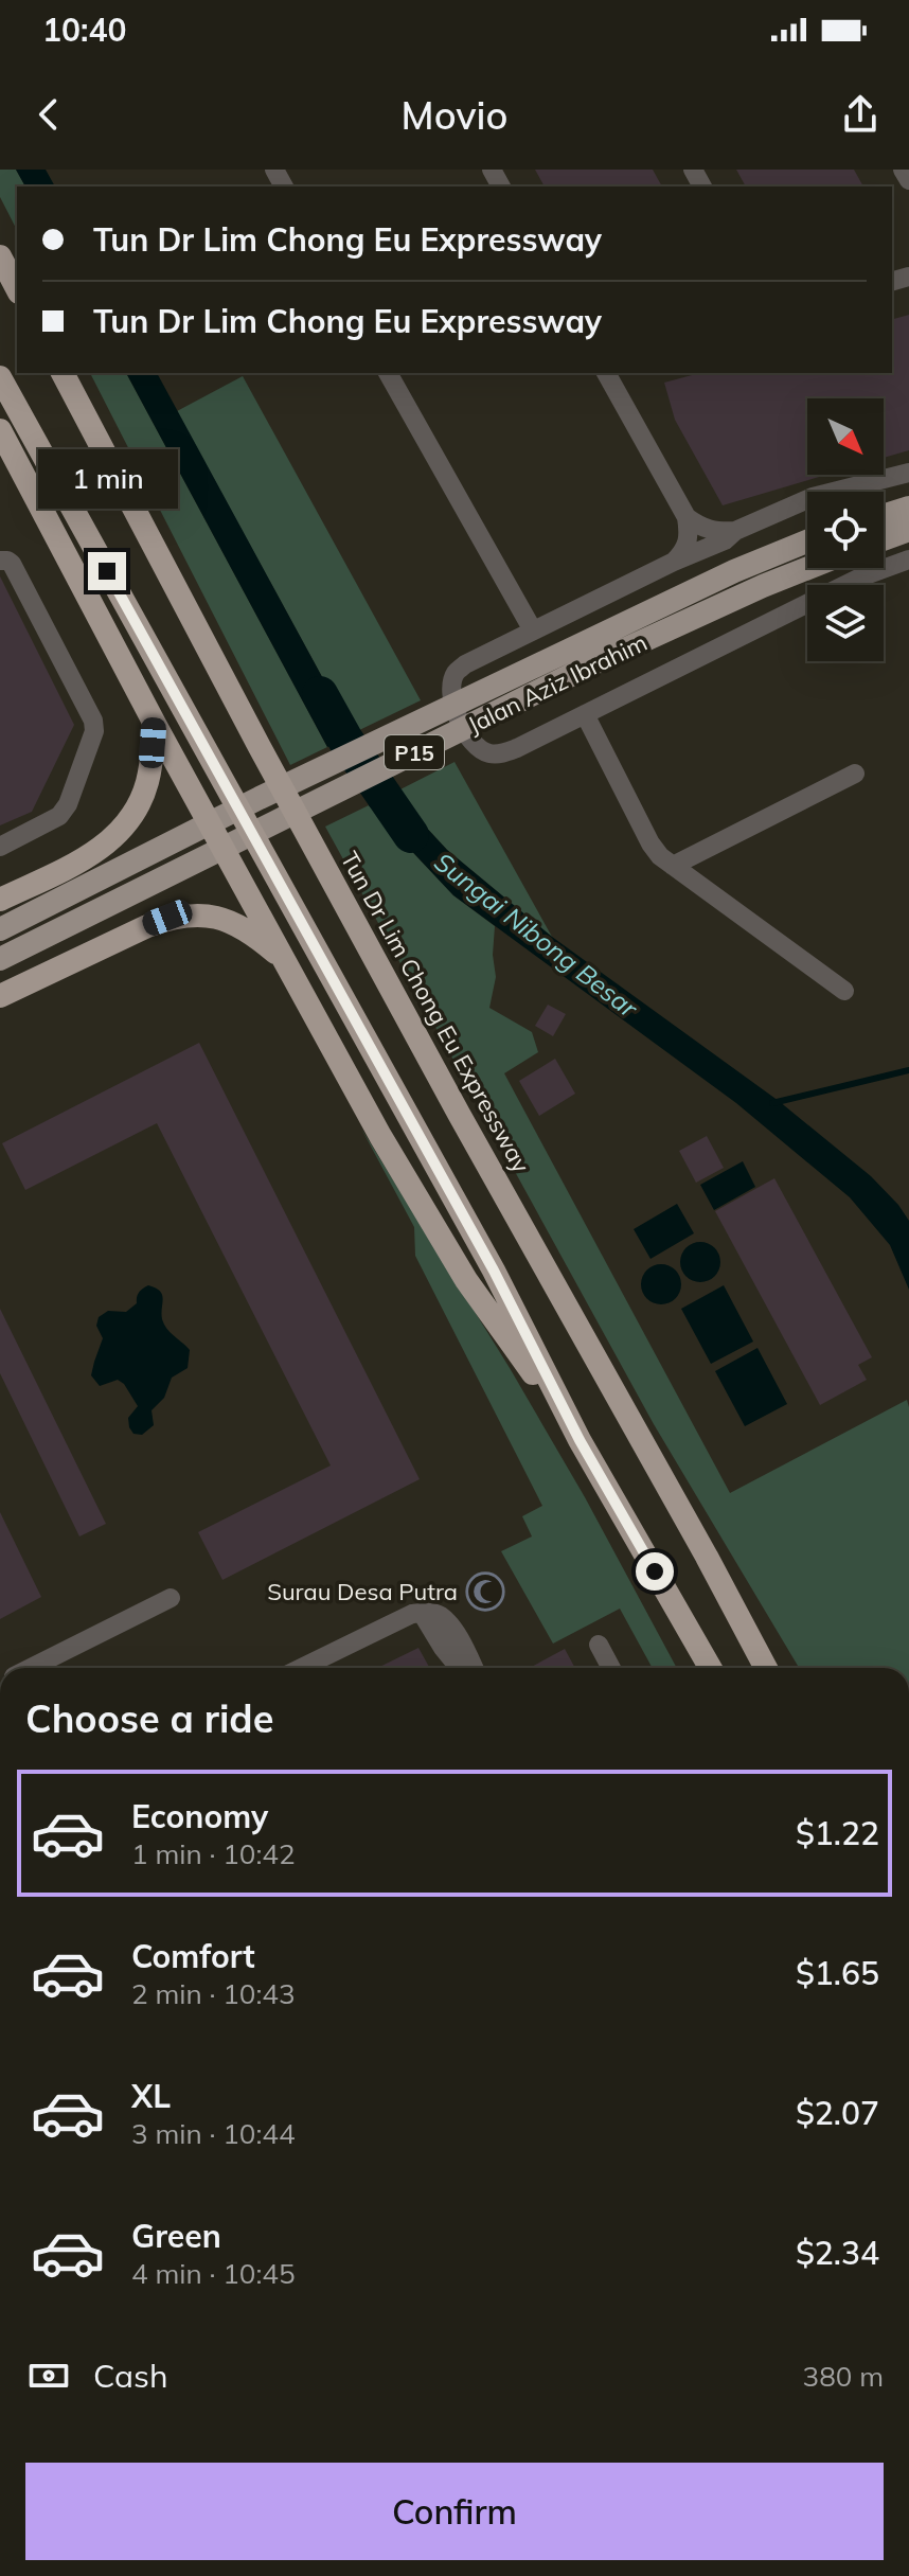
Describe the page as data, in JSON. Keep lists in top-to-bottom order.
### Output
{
  "streets": {
    "highway": ["Tun Dr Lim Chong Eu Expressway"],
    "main road": ["Jalan Aziz Ibrahim", "P15"]
  },
  "water": ["Sungai Nibong Besar"],
  "places": {
    "mosque": ["Surau Desa Putra"]
  },
  "north": "bottom right",
  "page": {
    "status": "10:40",
    "header": "Movio",
    "banner": ["Tun Dr Lim Chong Eu Expressway", "Tun Dr Lim Chong Eu Expressway"],
    "bubble": "1 min",
    "heading": "Choose a ride",
    "list": [
      {
        "name": "Economy",
        "note": "1 min · 10:42",
        "value": "$1.22"
      },
      {
        "name": "Comfort",
        "note": "2 min · 10:43",
        "value": "$1.65"
      },
      {
        "name": "XL",
        "note": "3 min · 10:44",
        "value": "$2.07"
      },
      {
        "name": "Green",
        "note": "4 min · 10:45",
        "value": "$2.34"
      }
    ],
    "pay": ["Cash", "380 m"],
    "buttons": "Confirm"
  }
}
